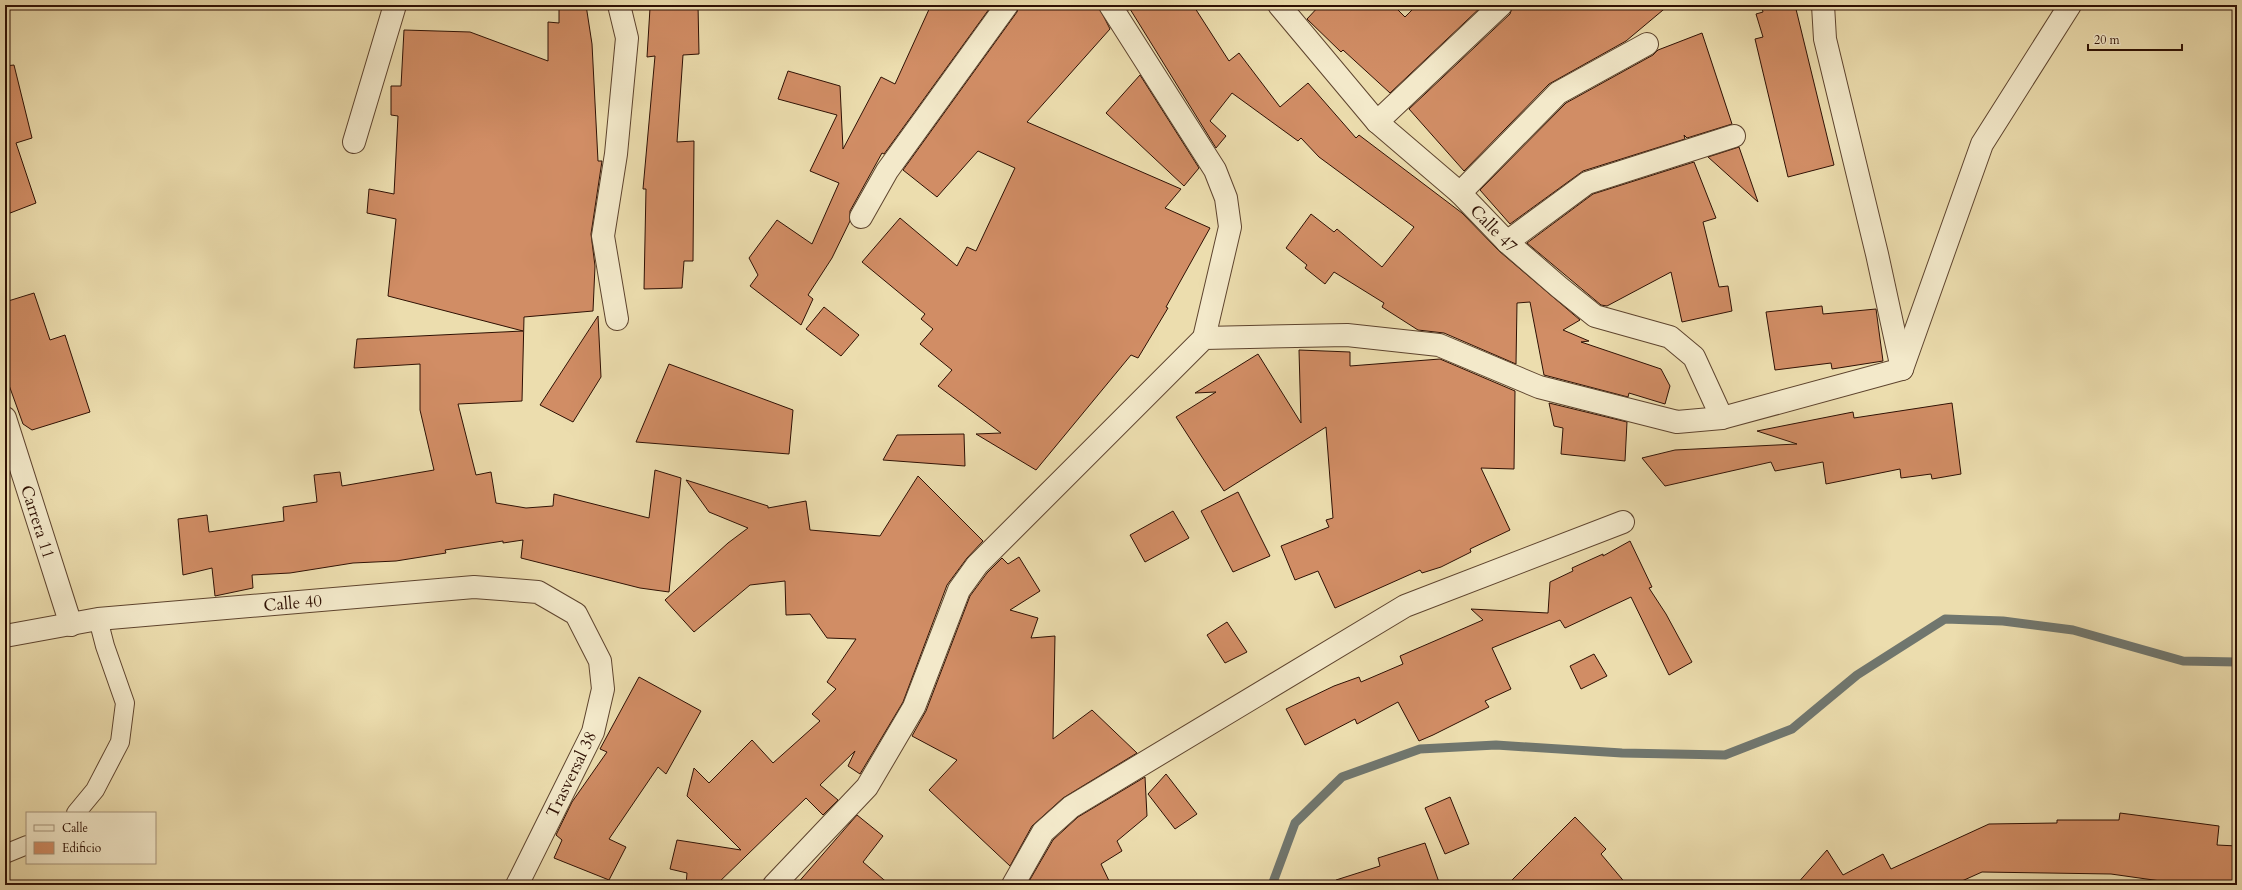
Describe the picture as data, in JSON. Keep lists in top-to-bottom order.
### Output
{
  "streets": {
    "street": [
      "Calle 47",
      "Carrera 11",
      "Calle 40",
      "Trasversal 38"
    ]
  },
  "crossings": [
    ["Carrera 11", "Calle 40"],
    ["Calle 40", "Trasversal 38"]
  ],
  "legend": ["Calle", "Edificio"],
  "scale_bar": "20 m"
}
